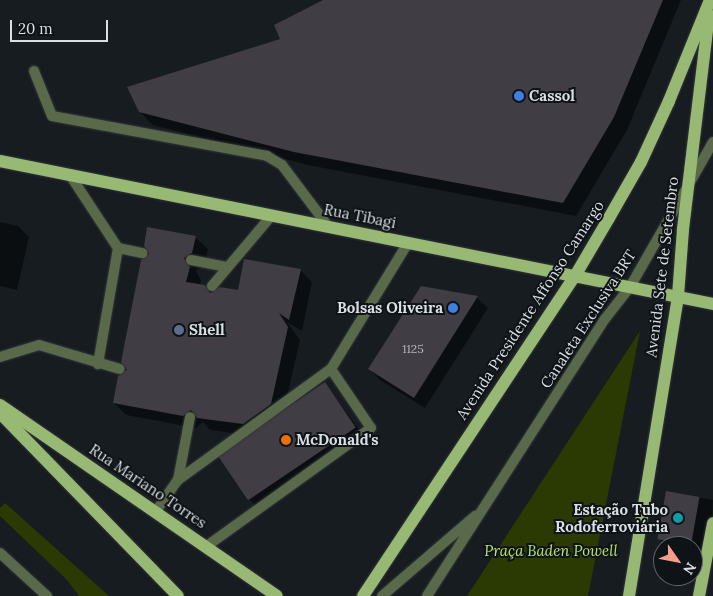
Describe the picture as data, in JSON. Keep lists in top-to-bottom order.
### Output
{
  "streets": {
    "main road": [
      "Rua Tibagi",
      "Avenida Sete de Setembro",
      "Avenida Presidente Affonso Camargo",
      "Rua Mariano Torres"
    ],
    "lane": ["Canaleta Exclusiva BRT"]
  },
  "crossings": [
    ["Rua Tibagi", "Avenida Sete de Setembro"],
    ["Rua Tibagi", "Avenida Presidente Affonso Camargo"],
    ["Rua Tibagi", "Canaleta Exclusiva BRT"],
    ["Avenida Sete de Setembro", "Avenida Presidente Affonso Camargo"],
    ["Avenida Sete de Setembro", "Canaleta Exclusiva BRT"]
  ],
  "parks": ["Praça Baden Powell"],
  "places": [
    "Cassol",
    "Bolsas Oliveira",
    "Shell",
    "McDonald's",
    "Estação Tubo Rodoferroviária"
  ],
  "house_numbers": ["1125"],
  "scale_bar": "20 m",
  "north": "bottom right"
}
